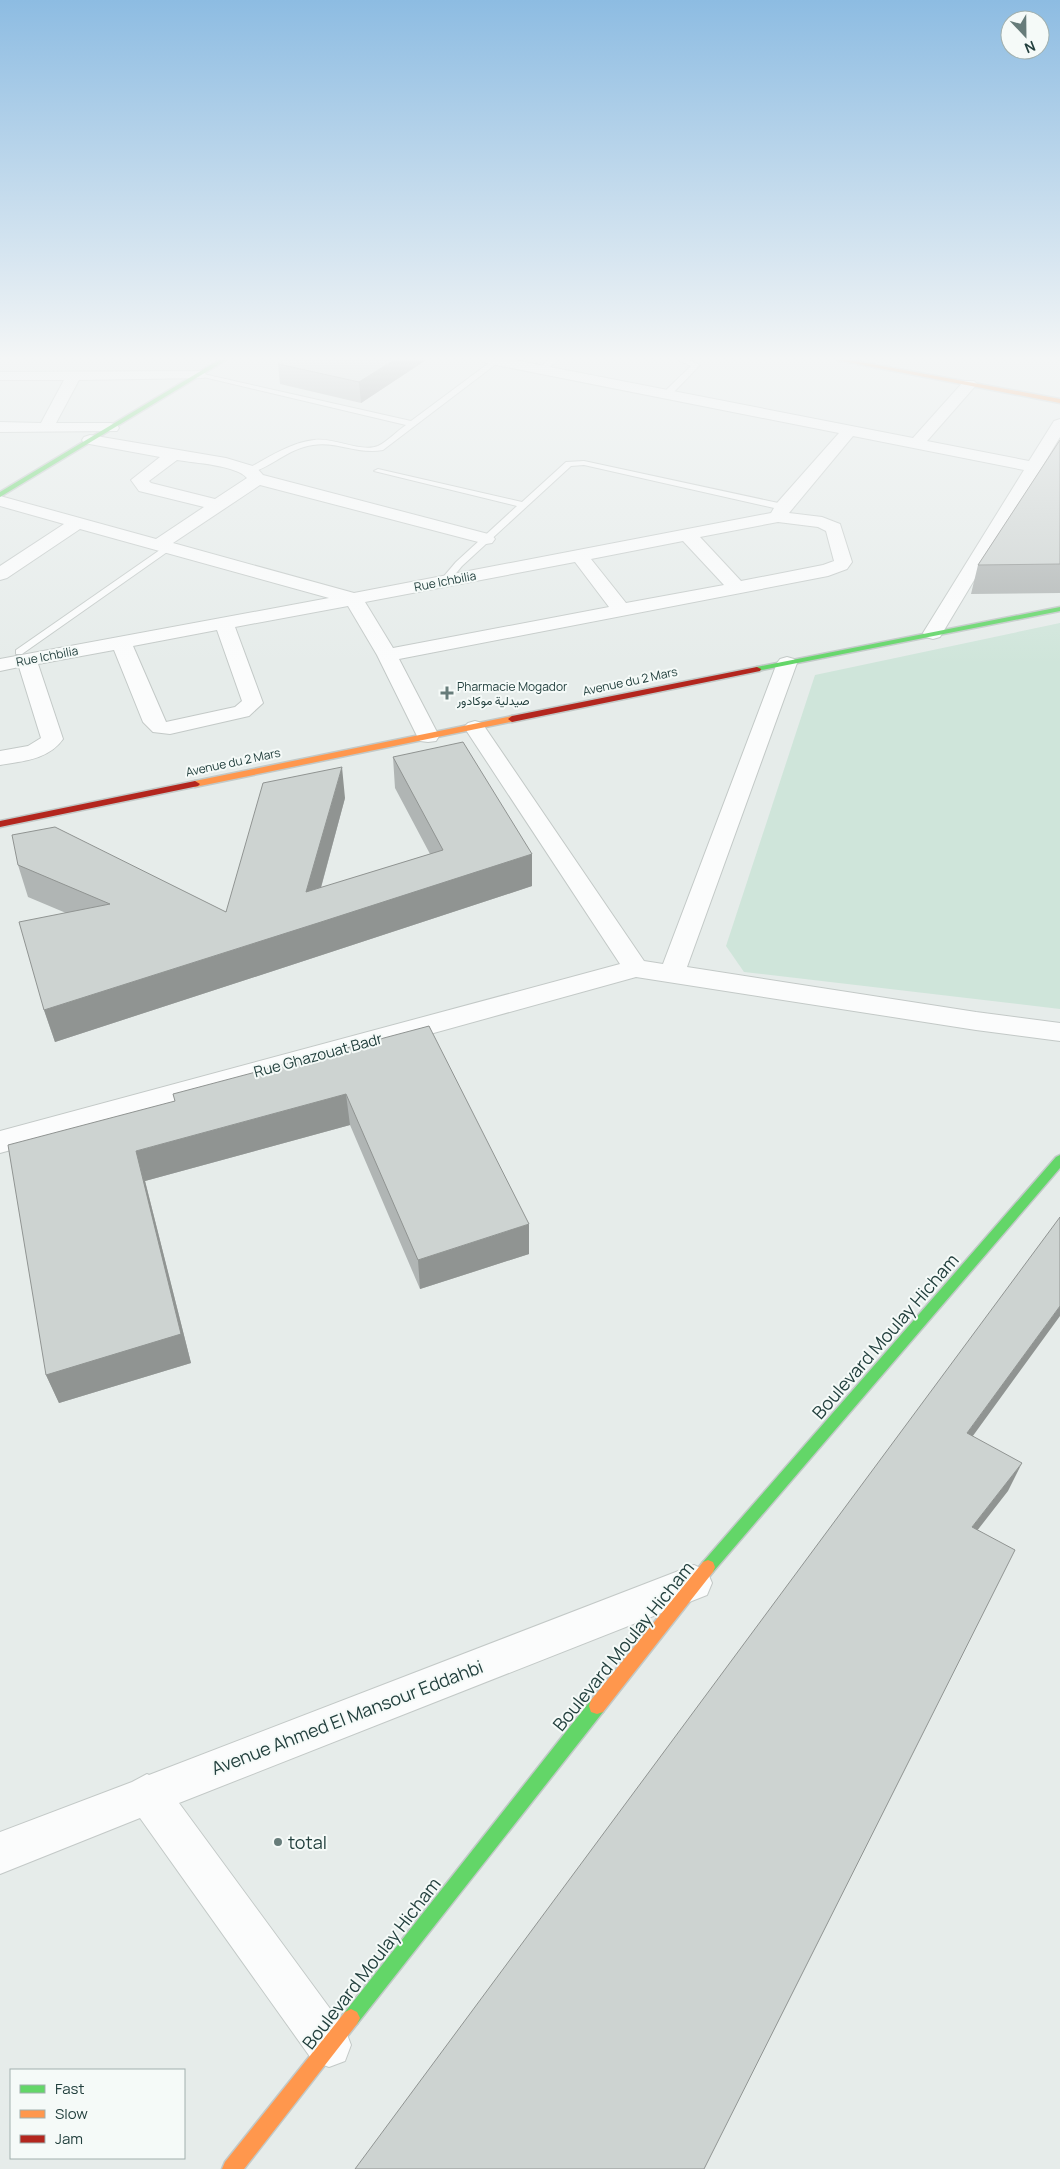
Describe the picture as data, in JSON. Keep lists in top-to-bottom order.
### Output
{
  "streets": {
    "street": [
      "Rue Ichbilia",
      "Avenue du 2 Mars",
      "Rue Ghazouat Badr",
      "Boulevard Moulay Hicham",
      "Avenue Ahmed El Mansour Eddahbi"
    ]
  },
  "crossings": [
    ["Boulevard Moulay Hicham", "Avenue Ahmed El Mansour Eddahbi"]
  ],
  "places": {
    "health": ["Pharmacie Mogador صيدلية موكادور"],
    "other": ["total"]
  },
  "legend": ["Fast", "Slow", "Jam"],
  "north": "bottom"
}
